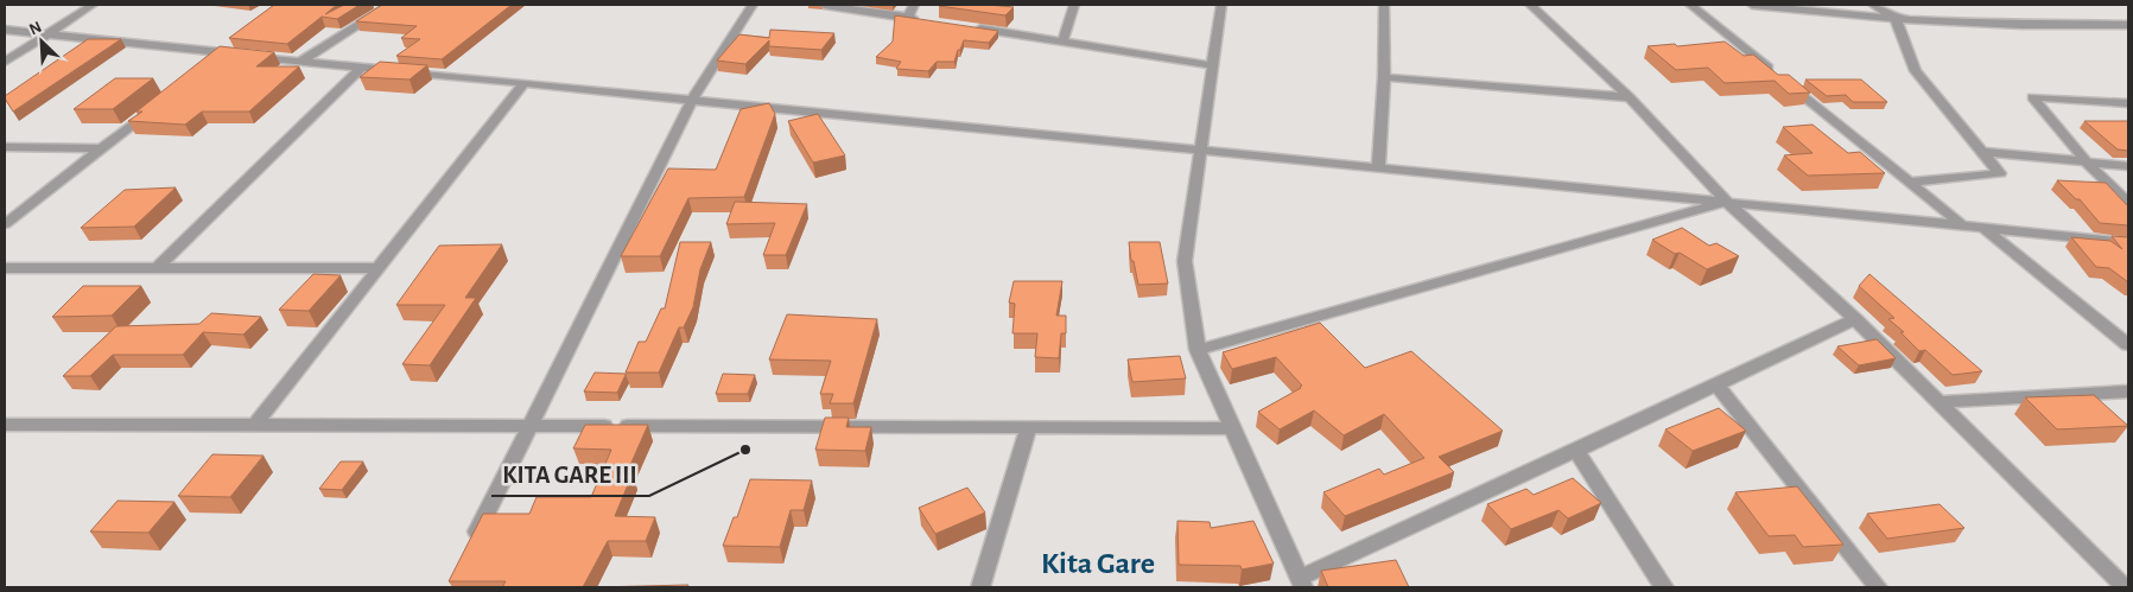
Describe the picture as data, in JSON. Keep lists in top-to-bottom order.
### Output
{
  "districts": ["Kita Gare"],
  "places": ["KITA GARE III"],
  "north": "top left"
}
